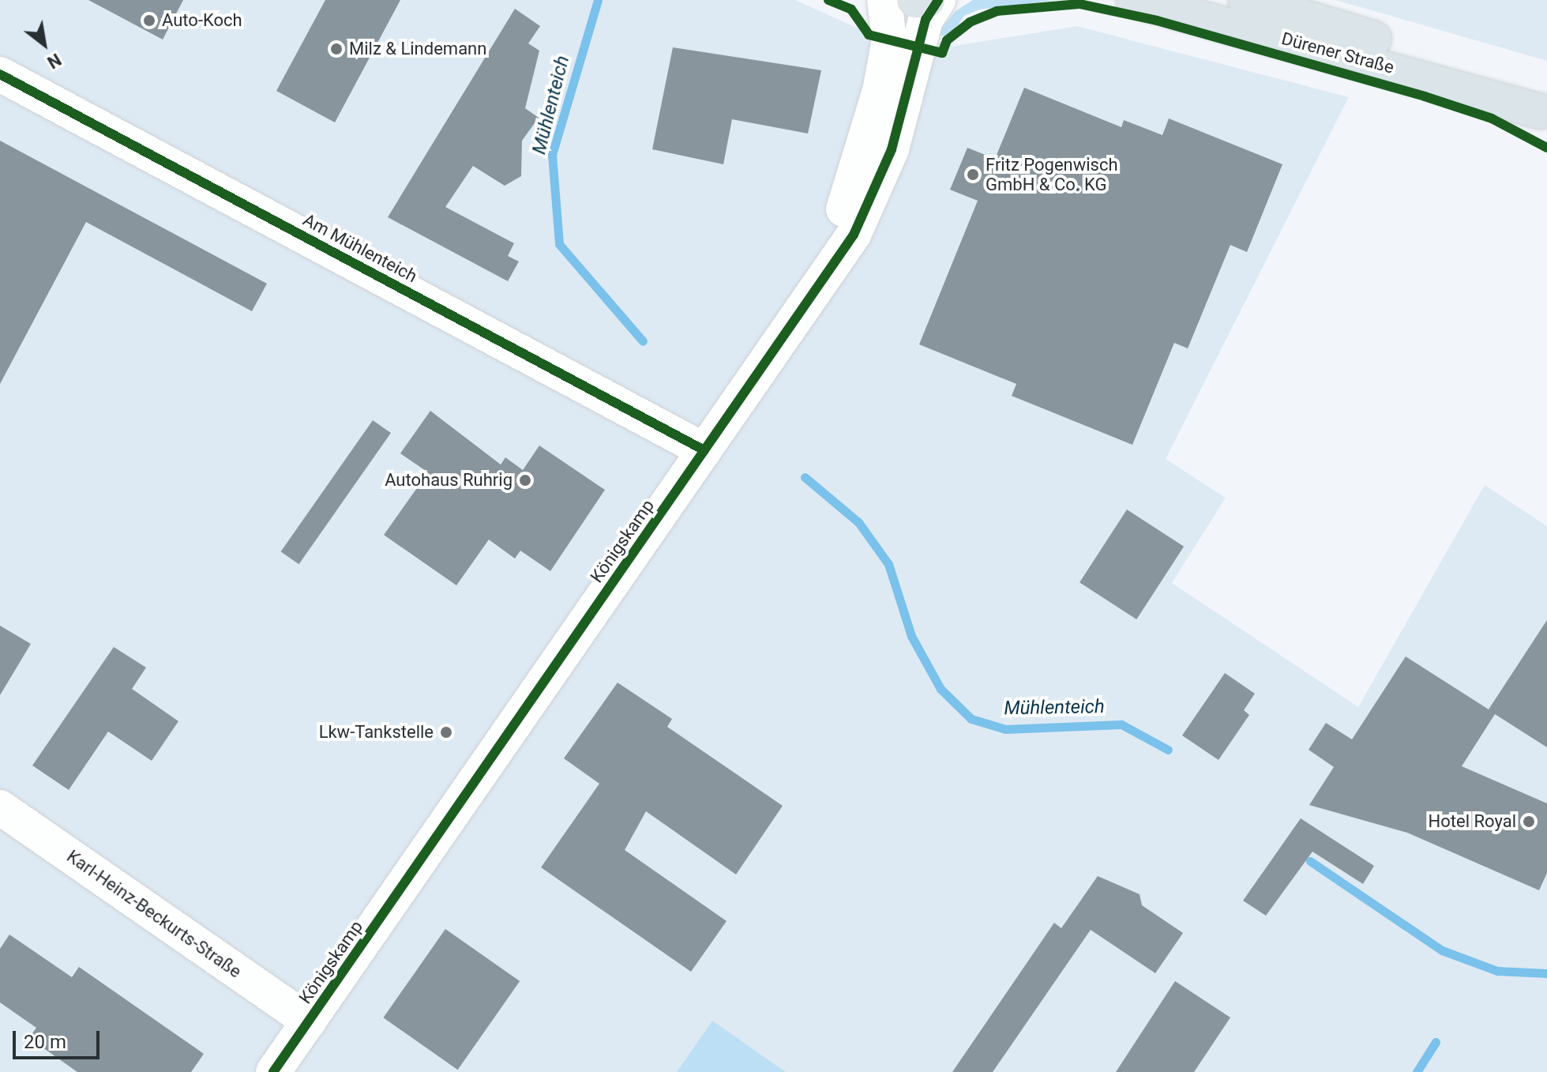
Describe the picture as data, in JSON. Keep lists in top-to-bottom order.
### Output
{
  "streets": {
    "main road": ["Dürener Straße"],
    "street": ["Am Mühlenteich", "Königskamp", "Karl-Heinz-Beckurts-Straße"]
  },
  "crossings": [
    ["Am Mühlenteich", "Königskamp"],
    ["Königskamp", "Karl-Heinz-Beckurts-Straße"]
  ],
  "water": ["Mühlenteich"],
  "places": [
    "Auto-Koch",
    "Milz & Lindemann",
    "Fritz Pogenwisch GmbH & Co. KG",
    "Autohaus Ruhrig",
    "Lkw-Tankstelle",
    "Hotel Royal"
  ],
  "scale_bar": "20 m",
  "north": "bottom right"
}
